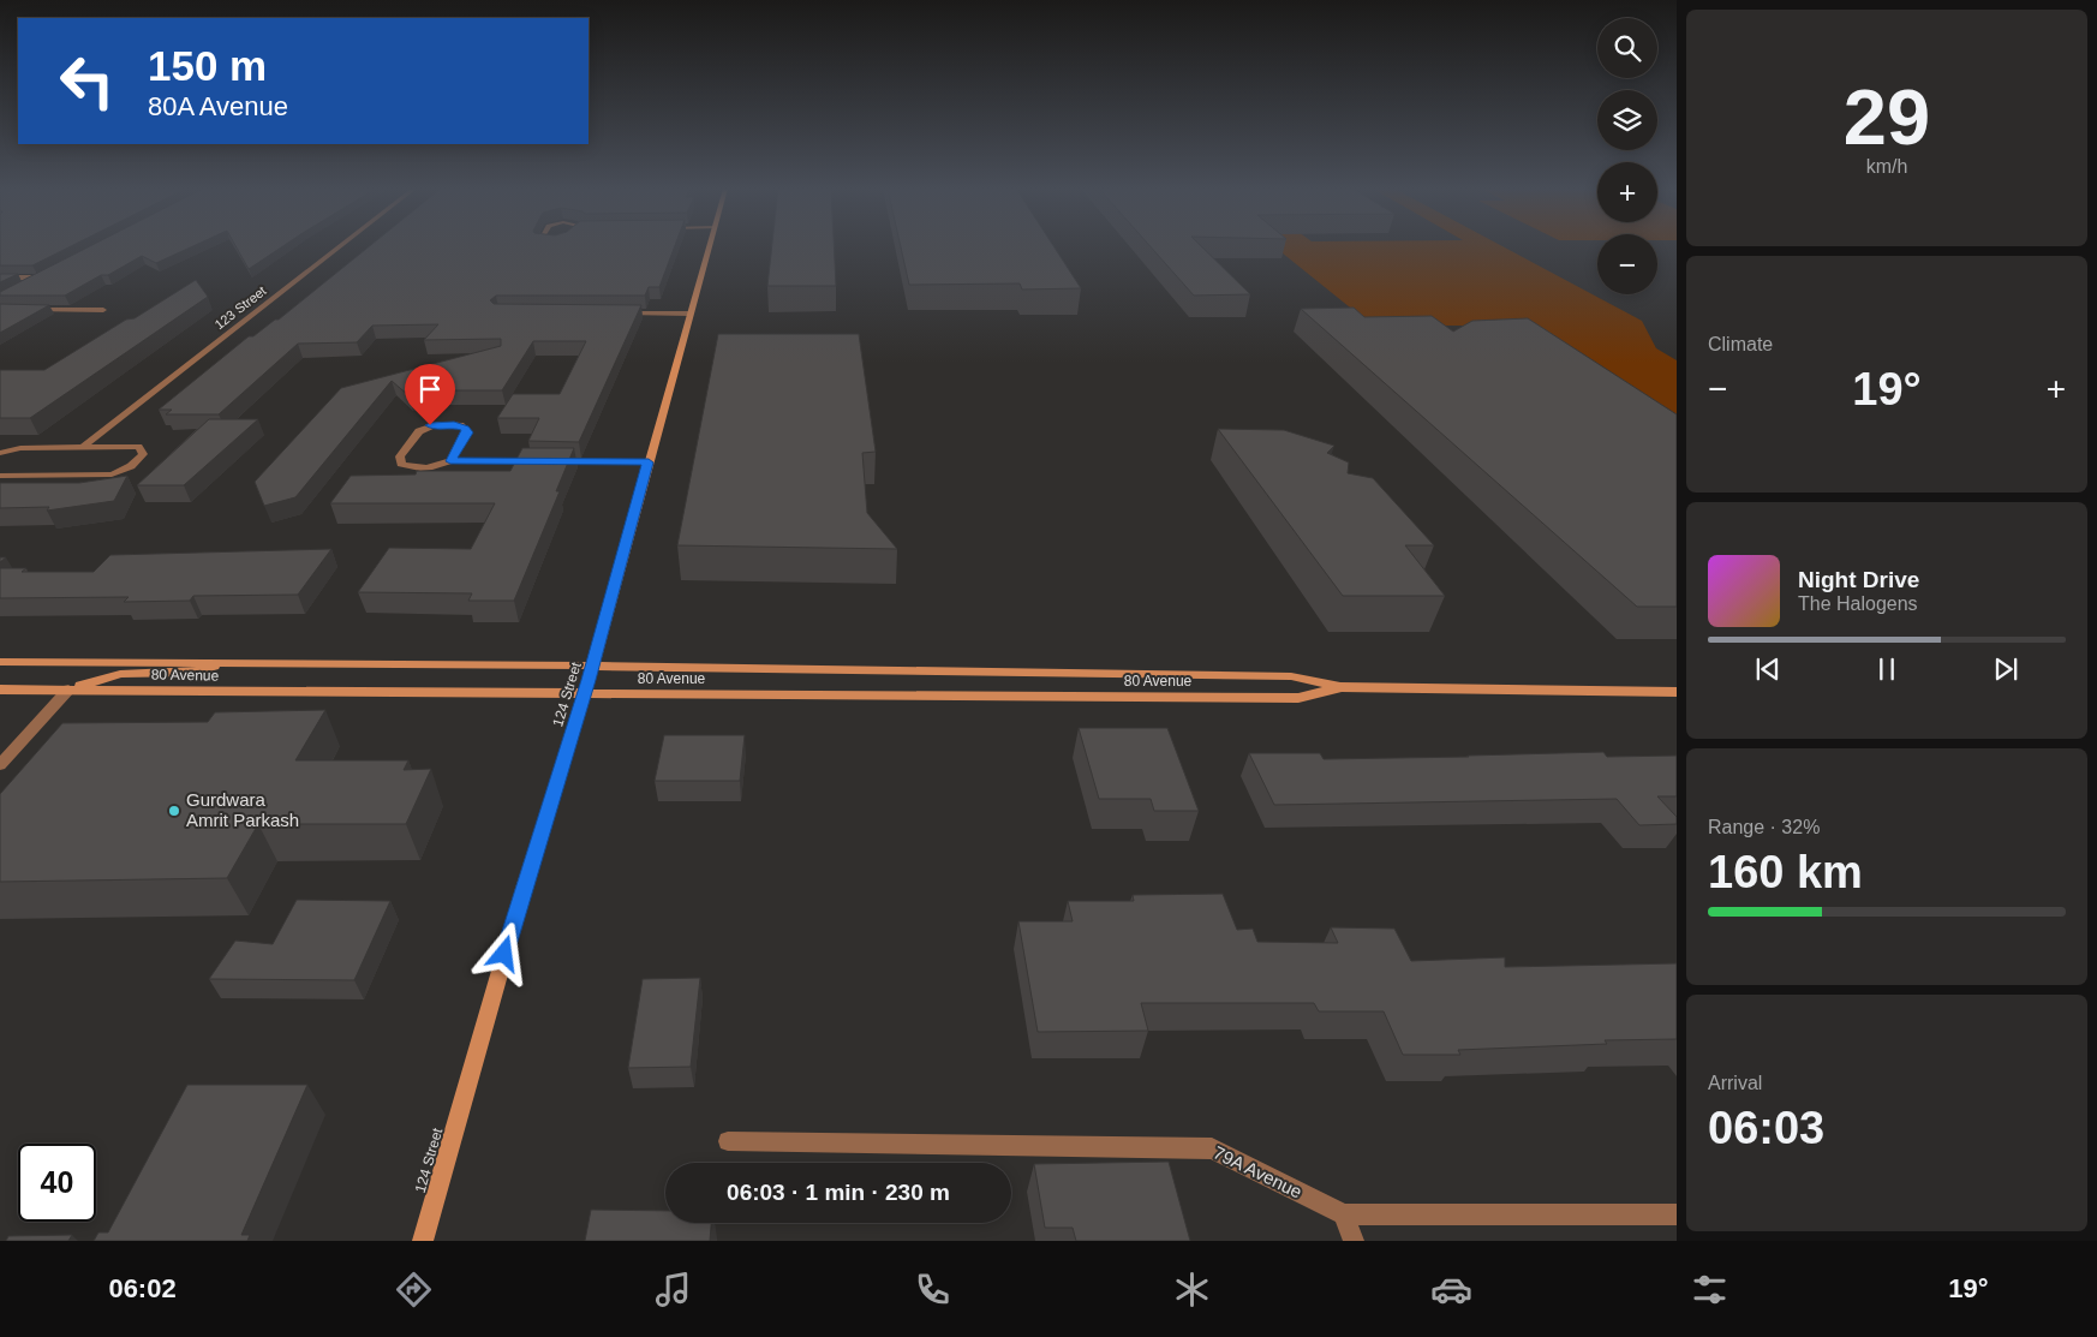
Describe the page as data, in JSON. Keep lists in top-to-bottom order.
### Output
{
  "streets": {
    "main road": ["80 Avenue", "124 Street"],
    "street": ["123 Street", "79A Avenue"]
  },
  "crossings": [
    ["80 Avenue", "124 Street"]
  ],
  "places": ["Gurdwara Amrit Parkash"],
  "page": {
    "tile": [
      ["29", "km/h"],
      "Climate",
      ["Range · 32%", "160 km"],
      ["Arrival", "06:03"]
    ],
    "map_buttons": ["+", "−"],
    "turn": ["150 m", "80A Avenue"],
    "heat": ["−", "19°", "+"],
    "song": ["Night Drive", "The Halogens"],
    "limit": "40",
    "trip": "06:03 · 1 min · 230 m",
    "tabs": ["06:02", "19°"]
  }
}
